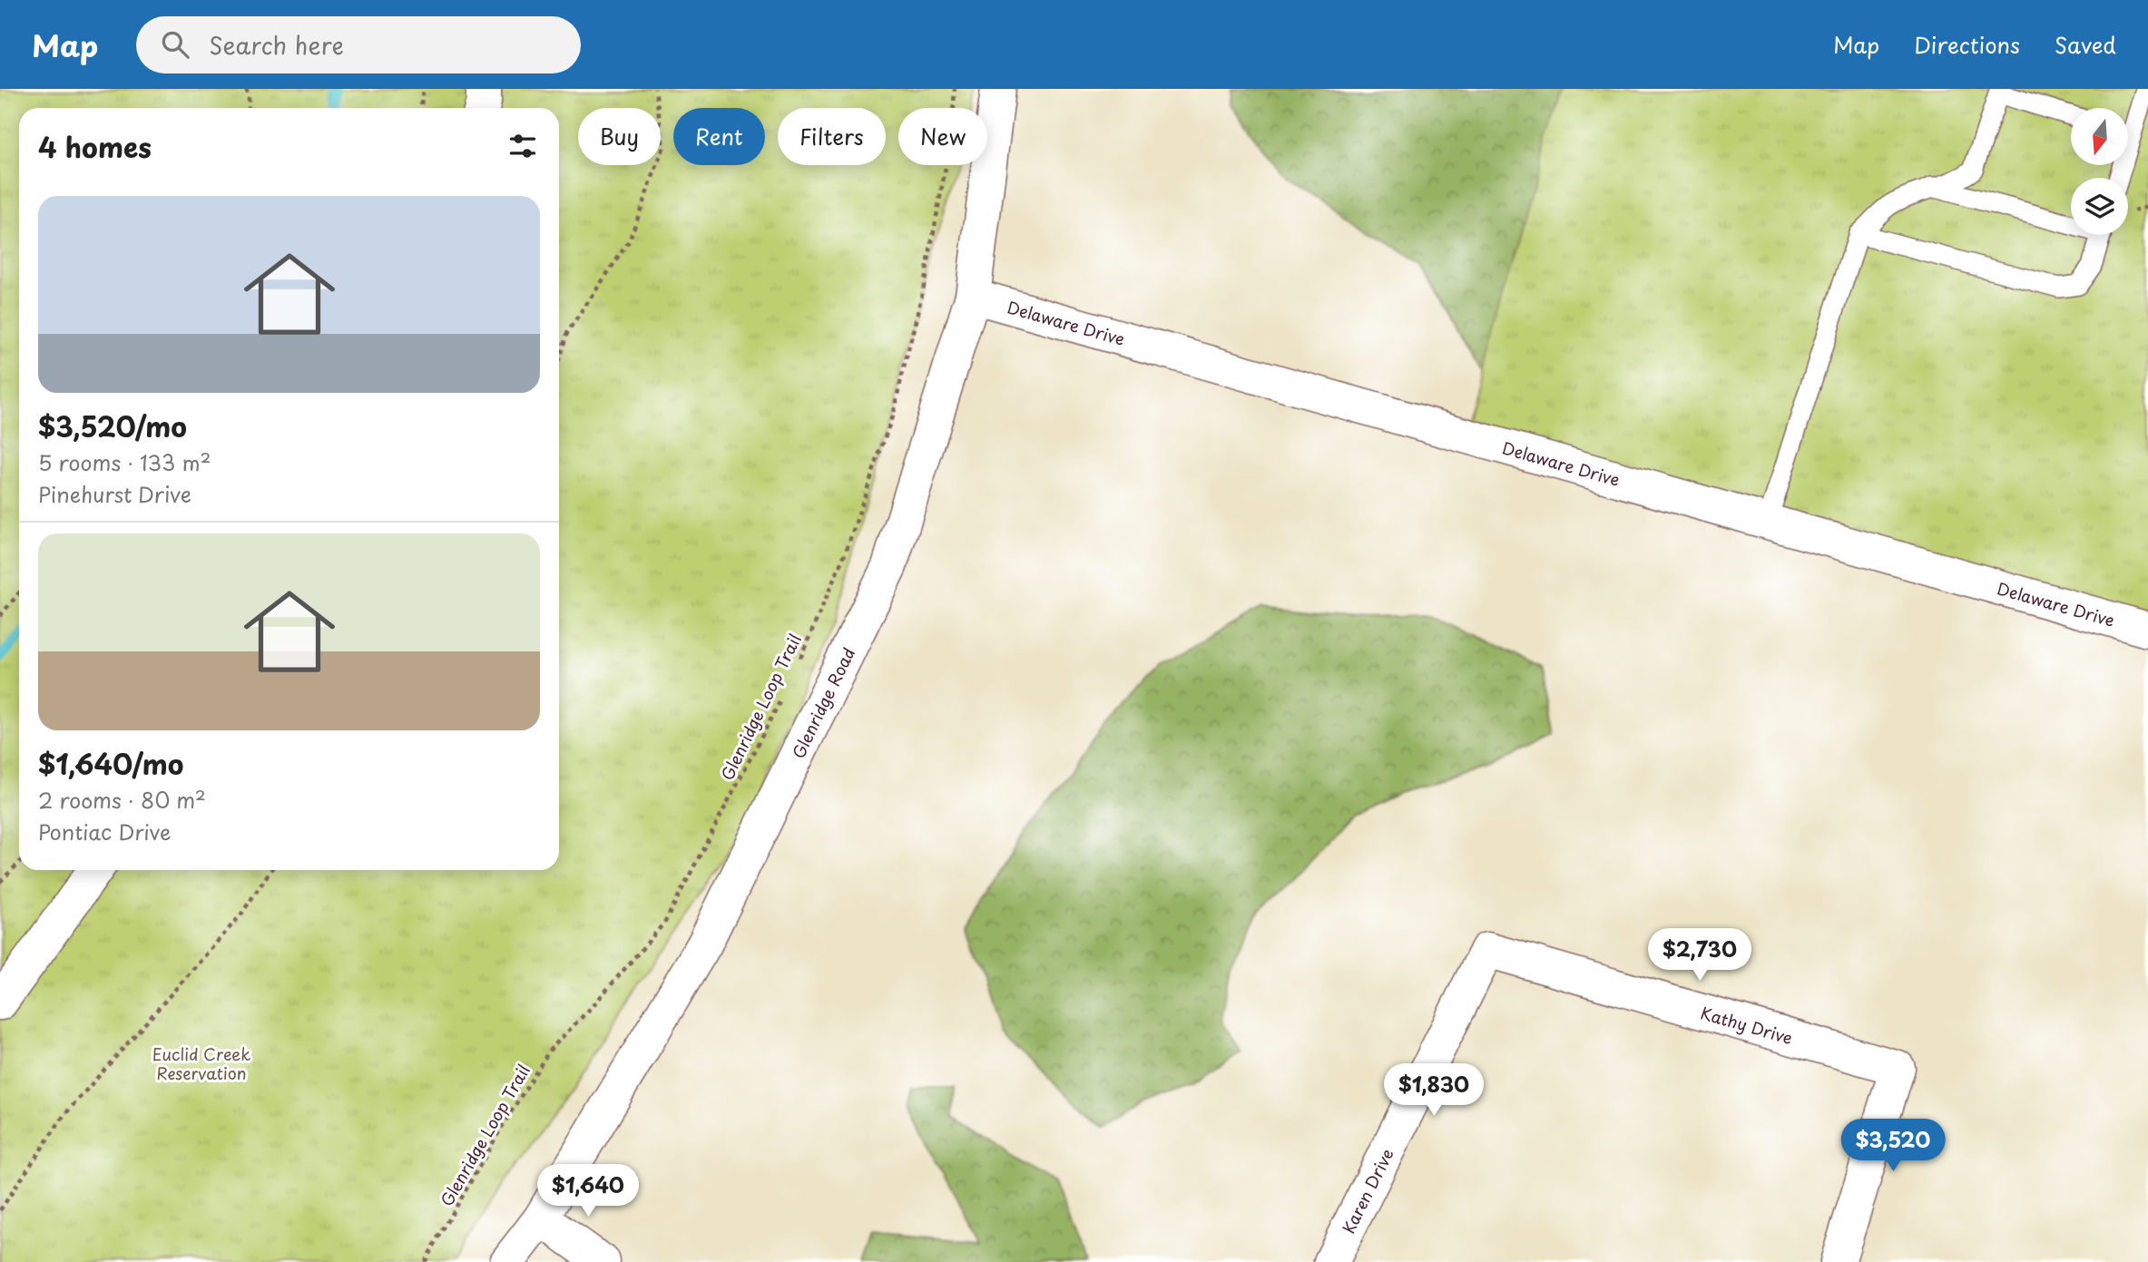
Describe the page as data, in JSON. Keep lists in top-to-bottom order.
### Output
{
  "streets": {
    "street": [
      "Delaware Drive",
      "Glenridge Road",
      "Kathy Drive",
      "Karen Drive"
    ],
    "path": ["Glenridge Loop Trail"]
  },
  "crossings": [
    ["Delaware Drive", "Glenridge Road"],
    ["Kathy Drive", "Karen Drive"]
  ],
  "parks": ["Euclid Creek Reservation"],
  "north": "bottom",
  "page": {
    "header": "Map",
    "search": "Search here",
    "nav": ["Map", "Directions", "Saved"],
    "chip": [
      "Buy",
      "Rent",
      "Filters",
      "New"
    ],
    "heading": "4 homes",
    "list": [
      {
        "name": "$3,520/mo",
        "note": "5 rooms · 133 m² · Pinehurst Drive"
      },
      {
        "name": "$1,640/mo",
        "note": "2 rooms · 80 m² · Pontiac Drive"
      }
    ],
    "price": [
      "$2,730",
      "$1,830",
      "$3,520",
      "$1,640"
    ]
  }
}
